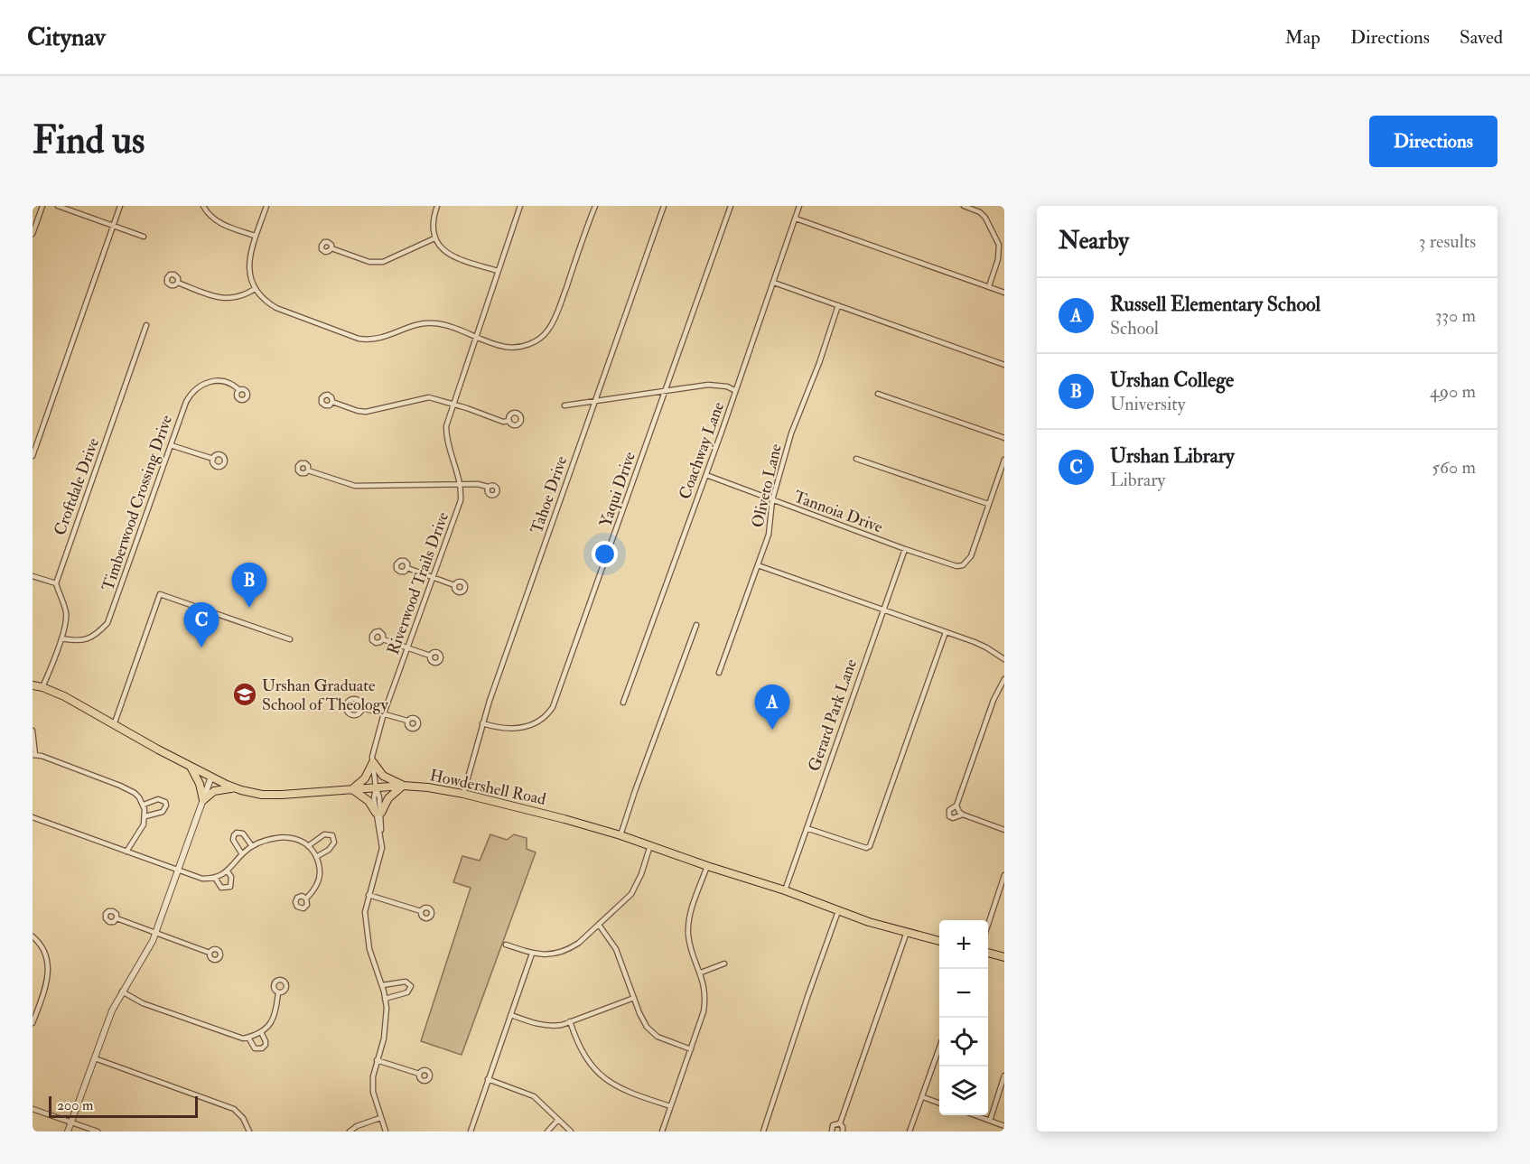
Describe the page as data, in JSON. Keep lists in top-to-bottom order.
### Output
{
  "streets": {
    "main road": ["Howdershell Road"],
    "street": [
      "Coachway Lane",
      "Oliveto Lane",
      "Croftdale Drive",
      "Yaqui Drive",
      "Tahoe Drive",
      "Timberwood Crossing Drive",
      "Tannoia Drive",
      "Riverwood Trails Drive",
      "Gerard Park Lane"
    ]
  },
  "crossings": [
    ["Coachway Lane", "Tannoia Drive"],
    ["Oliveto Lane", "Tannoia Drive"],
    ["Yaqui Drive", "Tahoe Drive"],
    ["Tahoe Drive", "Howdershell Road"],
    ["Tannoia Drive", "Gerard Park Lane"],
    ["Riverwood Trails Drive", "Howdershell Road"],
    ["Gerard Park Lane", "Howdershell Road"]
  ],
  "places": {
    "school or university": ["Urshan Graduate School of Theology"]
  },
  "scale_bar": "200 m",
  "page": {
    "header": "Citynav",
    "nav": ["Map", "Directions", "Saved"],
    "buttons": "Directions",
    "title": "Find us",
    "heading": ["Nearby", "3 results"],
    "list": [
      {
        "mark": "A",
        "name": "Russell Elementary School",
        "note": "School",
        "value": "330 m"
      },
      {
        "mark": "B",
        "name": "Urshan College",
        "note": "University",
        "value": "490 m"
      },
      {
        "mark": "C",
        "name": "Urshan Library",
        "note": "Library",
        "value": "560 m"
      }
    ],
    "pins": ["B", "C", "A"],
    "map_buttons": ["+", "−"],
    "scale": "200 m"
  }
}
